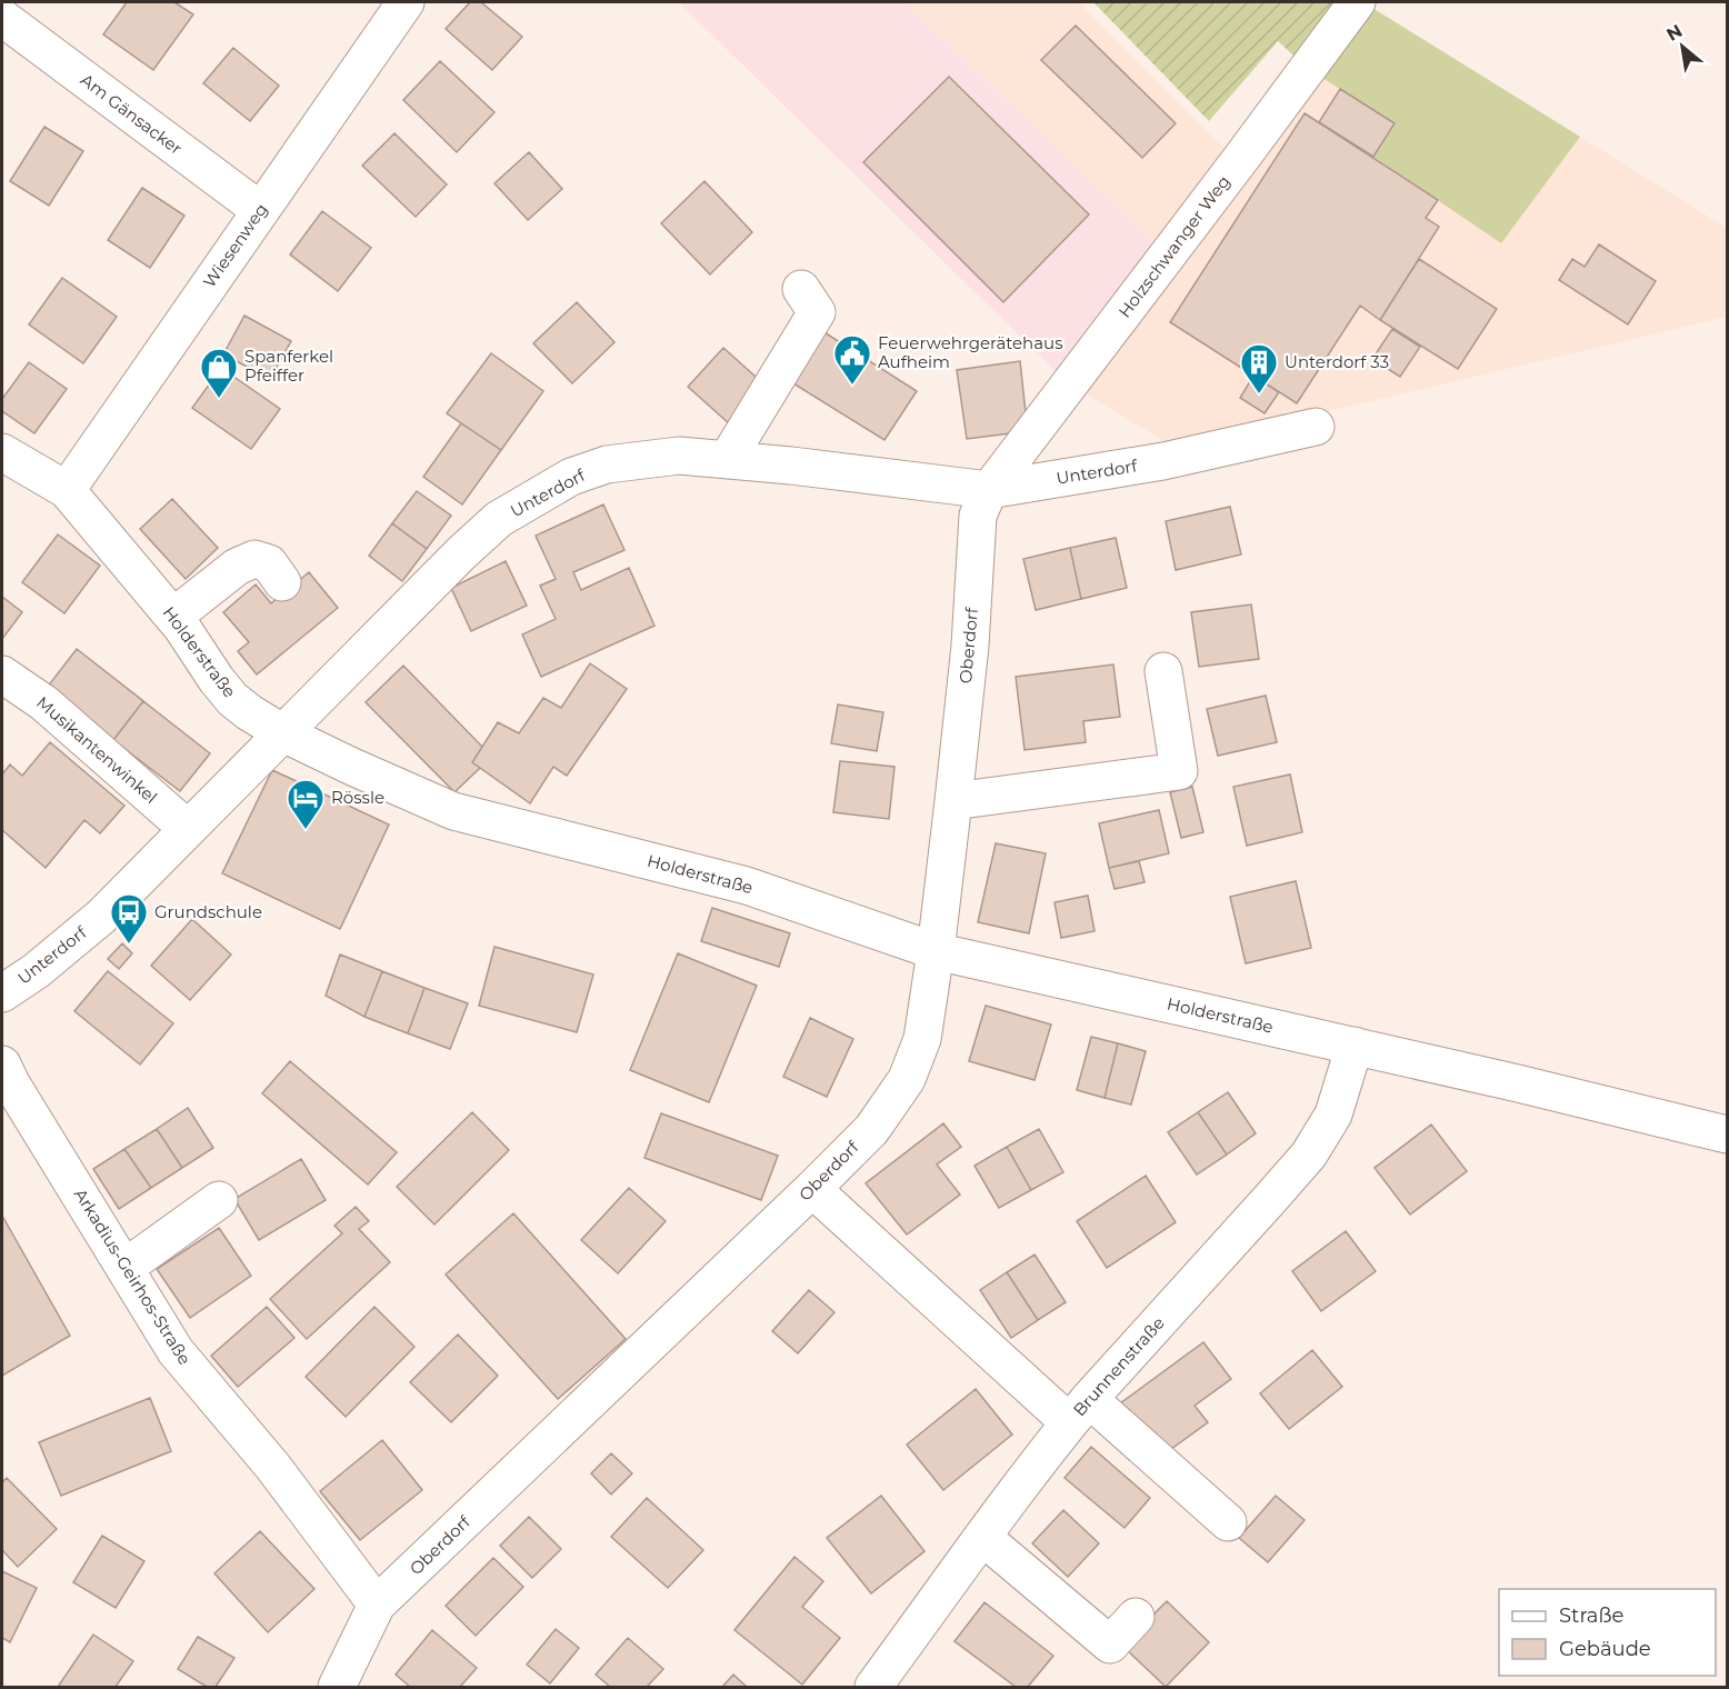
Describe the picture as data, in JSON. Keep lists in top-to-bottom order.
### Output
{
  "streets": {
    "street": [
      "Am Gänsacker",
      "Wiesenweg",
      "Holzschwanger Weg",
      "Unterdorf",
      "Oberdorf",
      "Holderstraße",
      "Musikantenwinkel",
      "Arkadius-Geirhos-Straße",
      "Brunnenstraße"
    ]
  },
  "crossings": [
    ["Am Gänsacker", "Wiesenweg"],
    ["Wiesenweg", "Holderstraße"],
    ["Holzschwanger Weg", "Unterdorf"],
    ["Holzschwanger Weg", "Oberdorf"],
    ["Unterdorf", "Oberdorf"],
    ["Unterdorf", "Holderstraße"],
    ["Unterdorf", "Musikantenwinkel"],
    ["Oberdorf", "Holderstraße"],
    ["Oberdorf", "Arkadius-Geirhos-Straße"],
    ["Holderstraße", "Brunnenstraße"]
  ],
  "places": {
    "public building": ["Feuerwehrgerätehaus Aufheim"],
    "building": ["Unterdorf 33"],
    "shop": ["Spanferkel Pfeiffer"],
    "hotel": ["Rössle"],
    "bus stop": ["Grundschule"]
  },
  "legend": ["Straße", "Gebäude"],
  "north": "top left"
}
